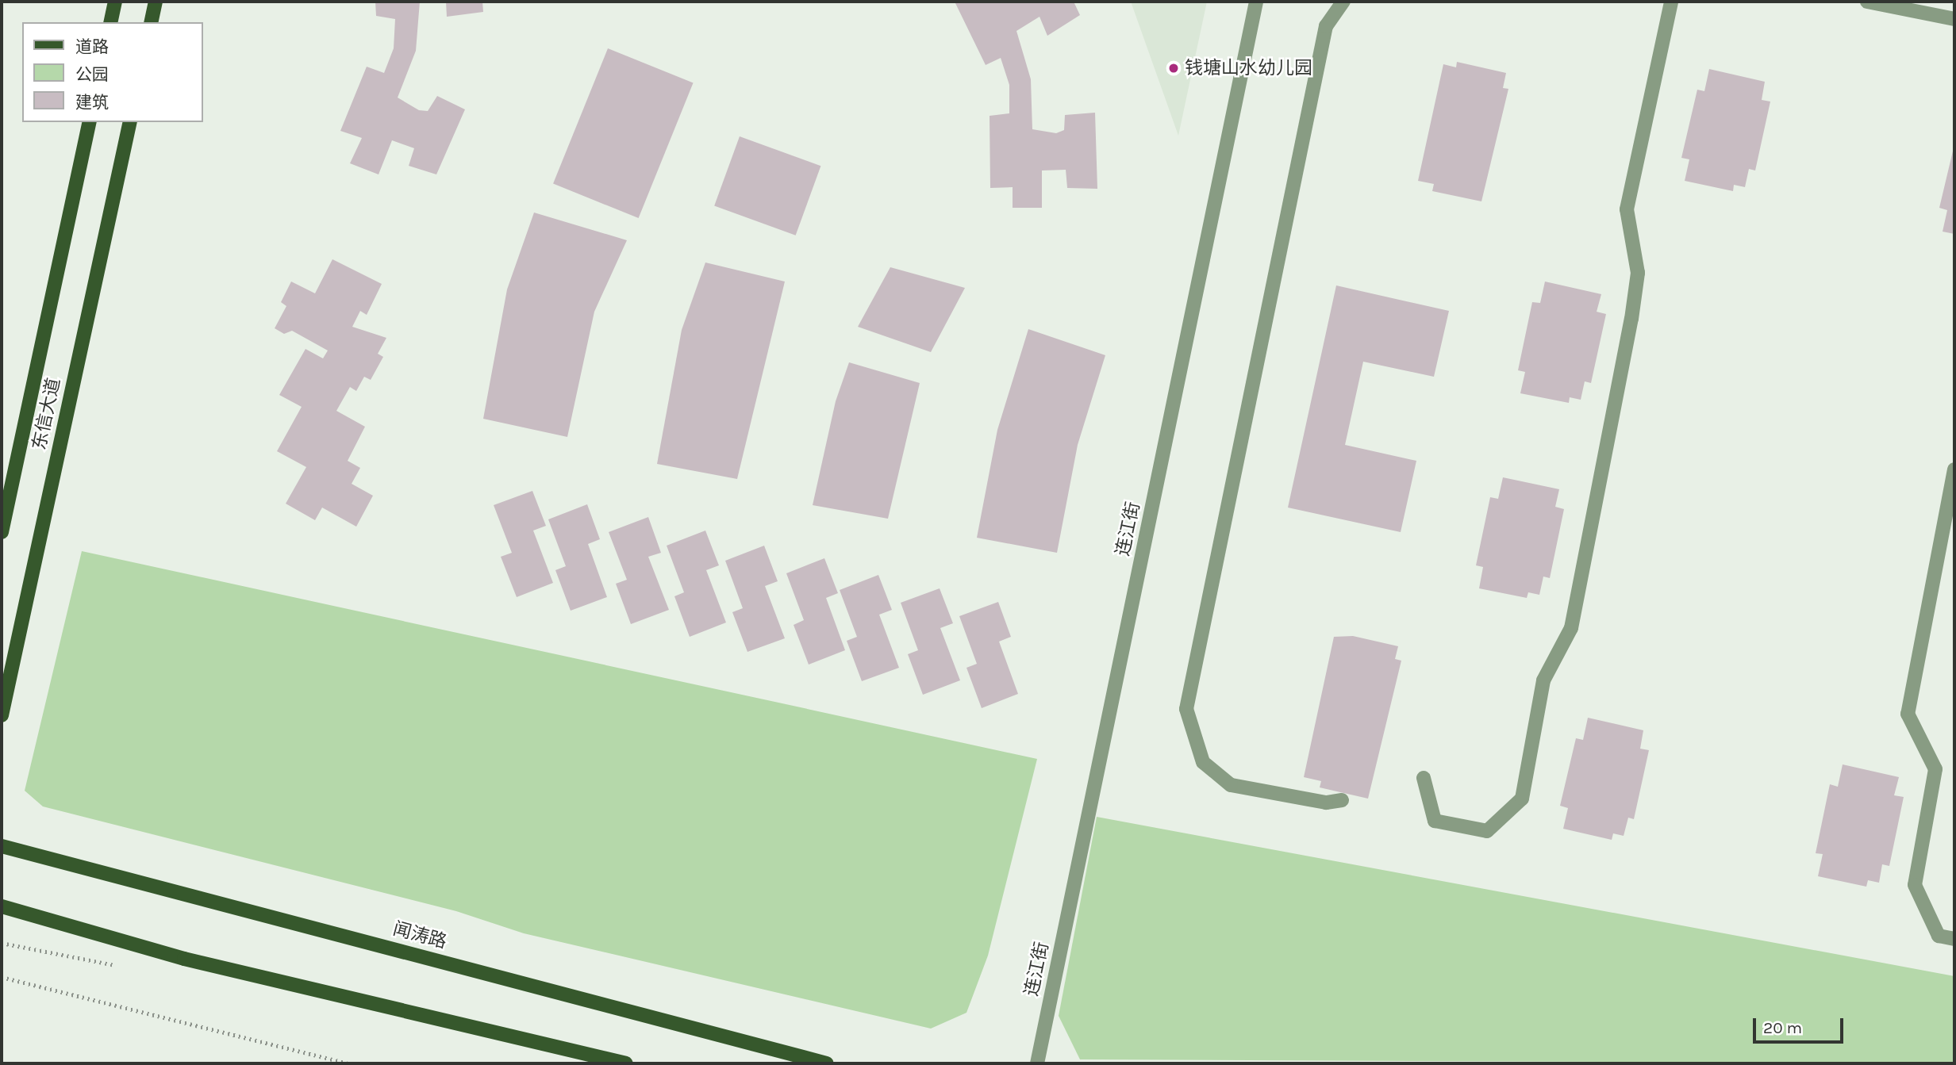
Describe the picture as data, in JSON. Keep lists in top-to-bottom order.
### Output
{
  "streets": {
    "main road": ["东信大道", "闻涛路"],
    "street": ["连江街"]
  },
  "places": ["钱塘山水幼儿园"],
  "legend": ["道路", "公园", "建筑"],
  "scale_bar": "20 m"
}
